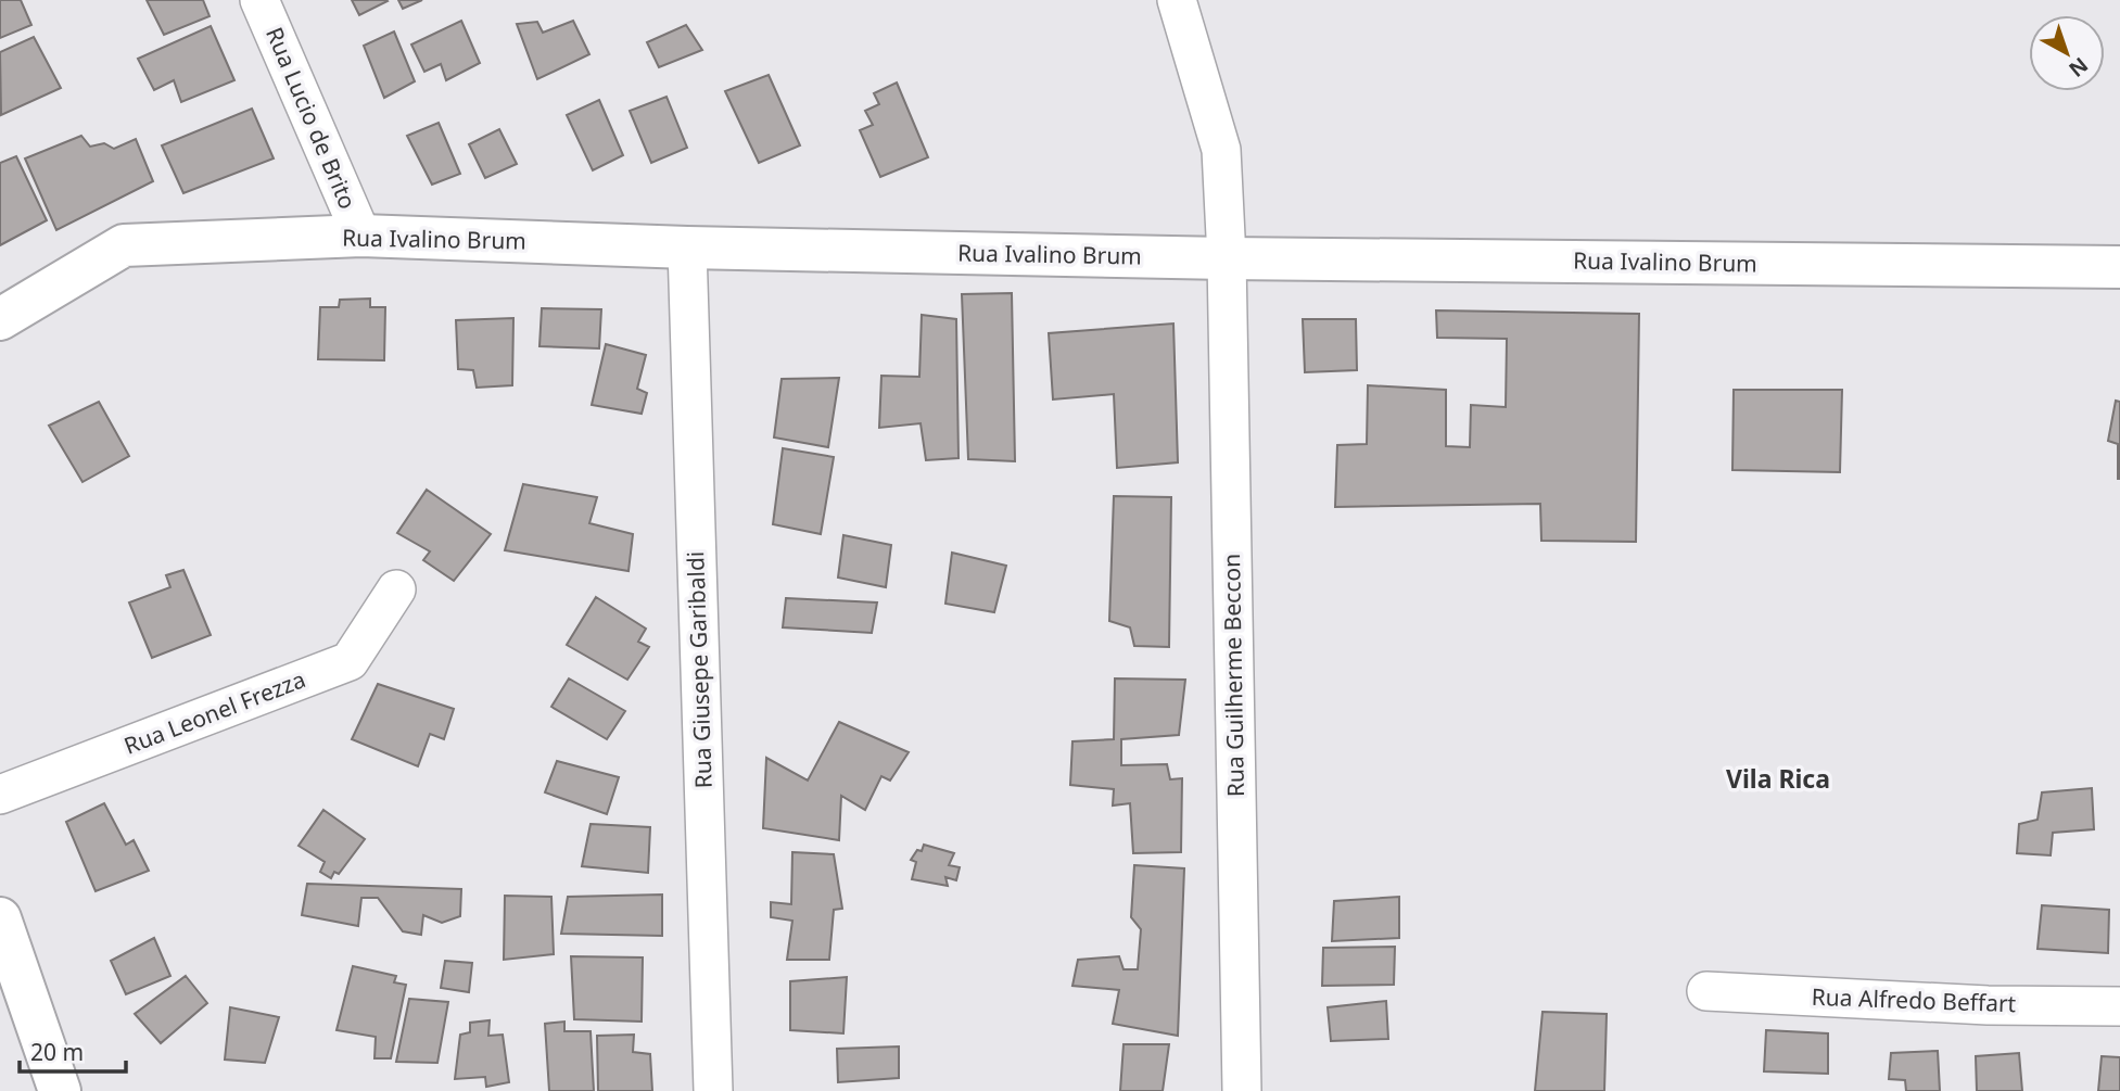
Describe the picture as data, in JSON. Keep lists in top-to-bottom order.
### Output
{
  "streets": {
    "street": [
      "Rua Lucio de Brito",
      "Rua Ivalino Brum",
      "Rua Giusepe Garibaldi",
      "Rua Guilherme Beccon",
      "Rua Leonel Frezza",
      "Rua Alfredo Beffart"
    ]
  },
  "crossings": [
    ["Rua Lucio de Brito", "Rua Ivalino Brum"],
    ["Rua Ivalino Brum", "Rua Giusepe Garibaldi"],
    ["Rua Ivalino Brum", "Rua Guilherme Beccon"]
  ],
  "districts": ["Vila Rica"],
  "scale_bar": "20 m",
  "north": "bottom right"
}
